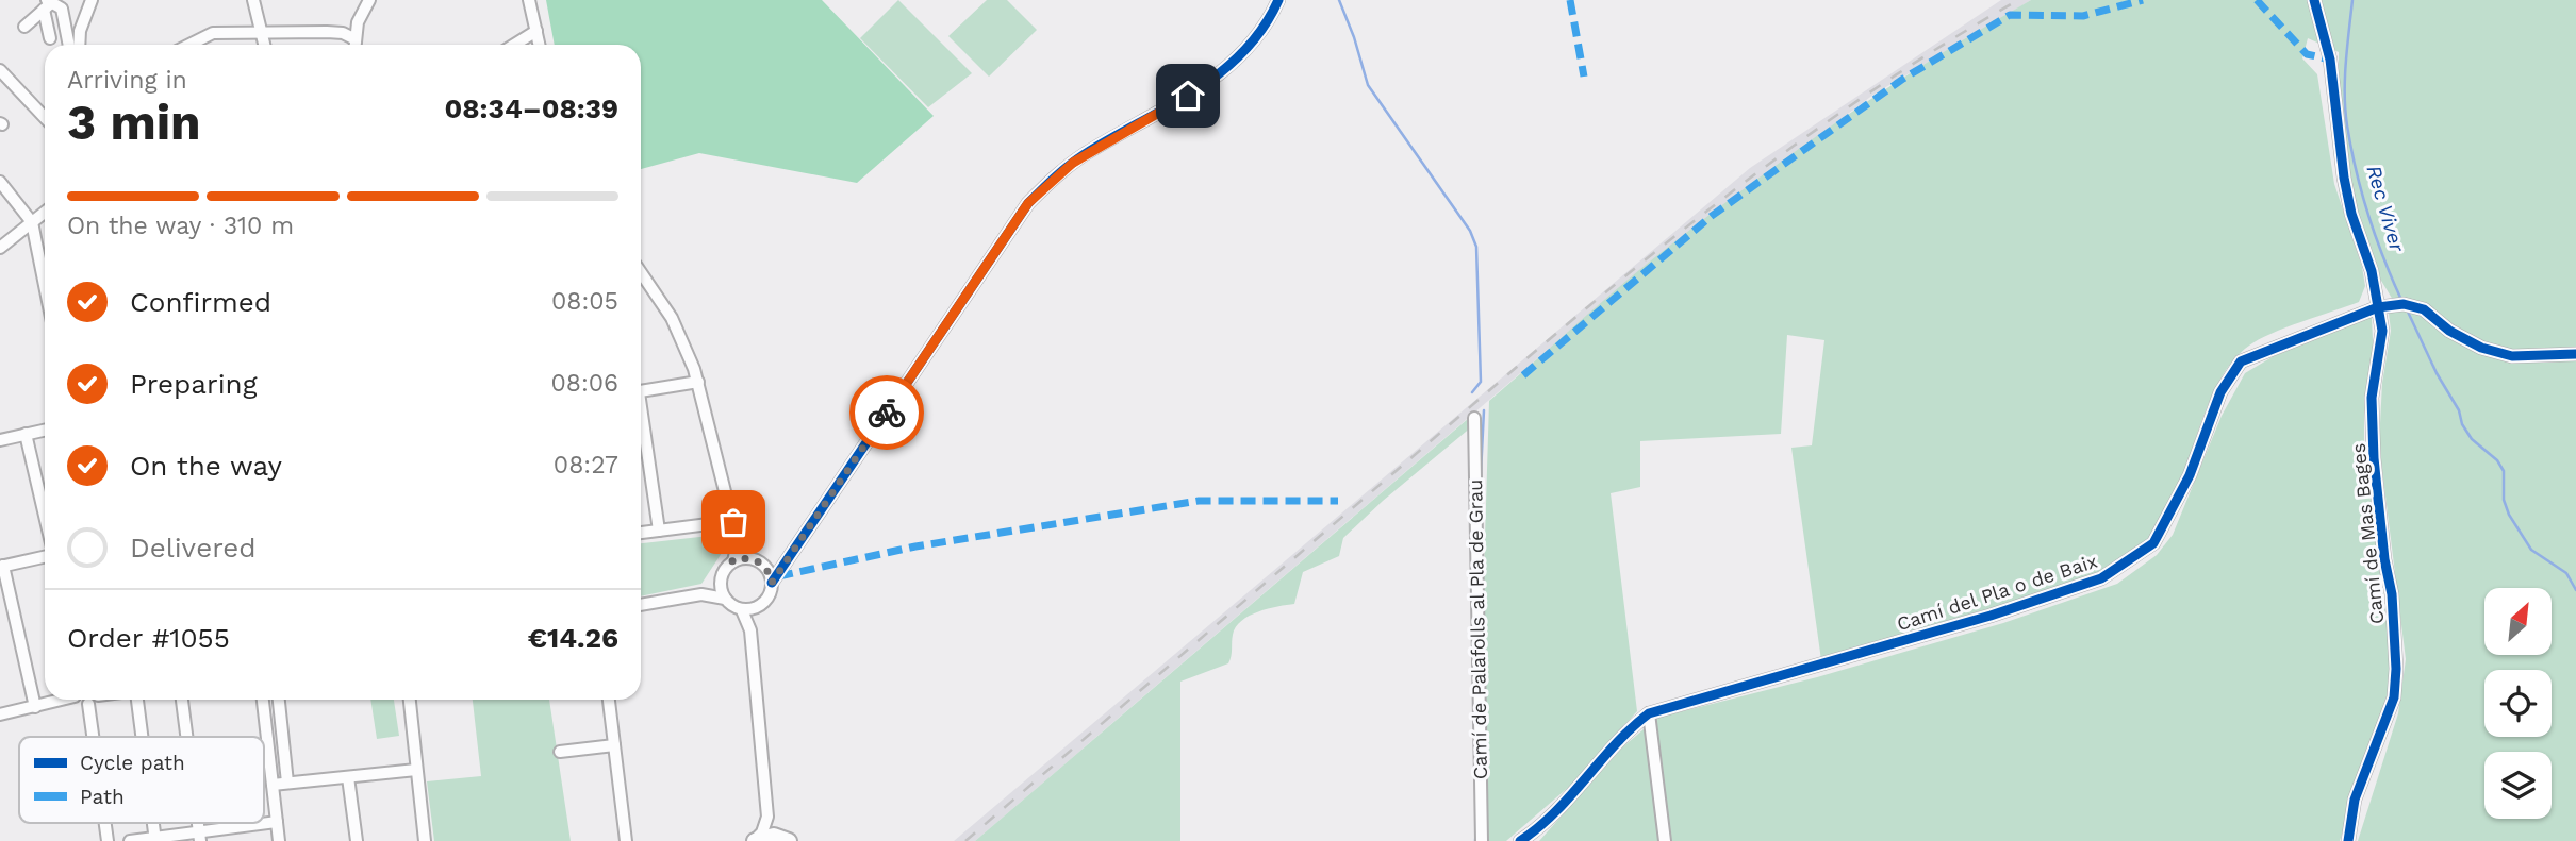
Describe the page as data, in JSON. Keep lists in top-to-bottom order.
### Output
{
  "streets": {
    "street": ["Camí de Mas Bages", "Camí del Pla o de Baix", "Camí de Palafolls al Pla de Grau"]
  },
  "crossings": [
    ["Camí de Mas Bages", "Camí del Pla o de Baix"]
  ],
  "water": ["Rec Viver"],
  "legend": ["Cycle path", "Path"],
  "north": "top right",
  "page": {
    "heading": ["3 min", "Arriving in", "08:34–08:39"],
    "panel": ["Order #1055", "€14.26"],
    "bar": "On the way · 310 m",
    "list": [
      ["Confirmed", "08:05"],
      ["Preparing", "08:06"],
      ["On the way", "08:27"],
      "Delivered"
    ]
  }
}
